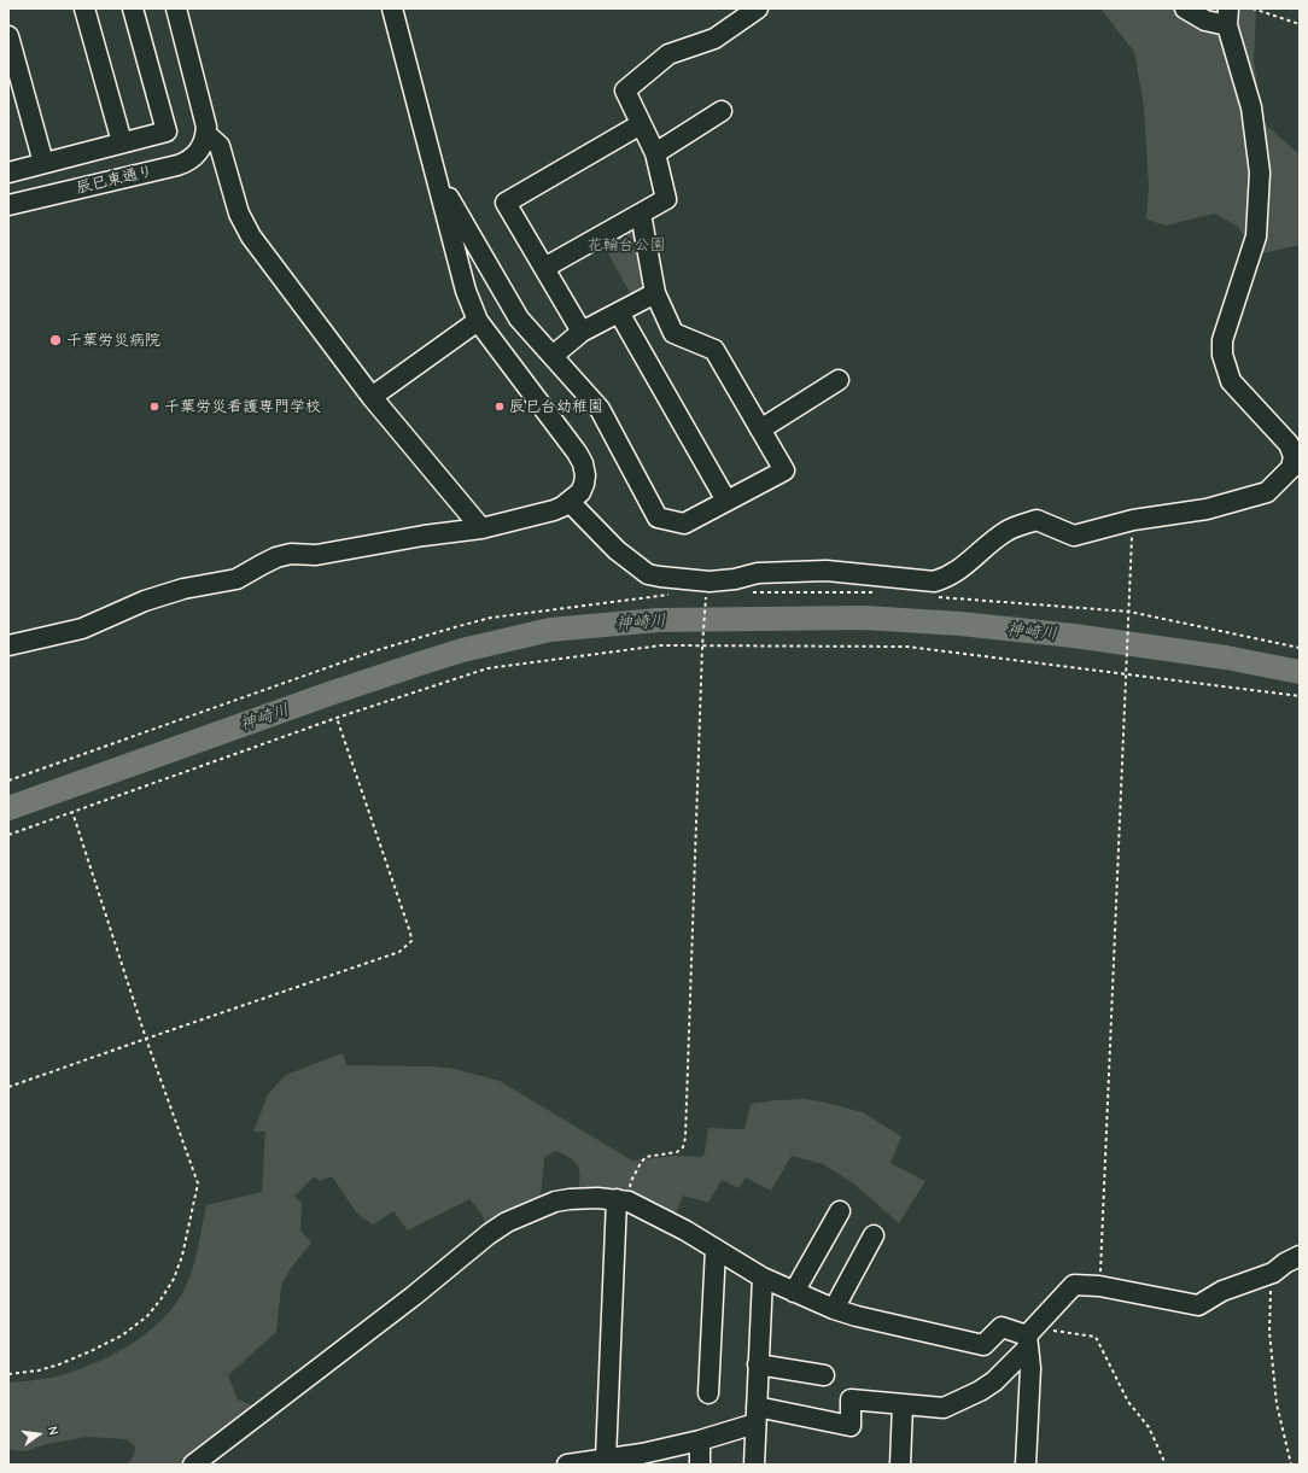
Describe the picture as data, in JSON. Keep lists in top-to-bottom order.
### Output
{
  "streets": {
    "street": ["辰巳東通り"]
  },
  "water": ["神崎川"],
  "parks": ["花輪台公園"],
  "places": ["千葉労災病院", "千葉労災看護専門学校", "辰巳台幼稚園"],
  "north": "right"
}
